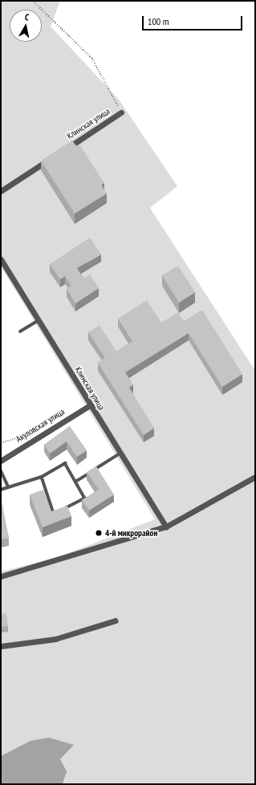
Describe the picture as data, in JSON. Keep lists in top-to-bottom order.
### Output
{
  "streets": {
    "street": ["Клинская улица", "Акуловская улица"]
  },
  "crossings": [
    ["Клинская улица", "Акуловская улица"]
  ],
  "places": ["4-й микрорайон"],
  "scale_bar": "100 m",
  "north": "top"
}
